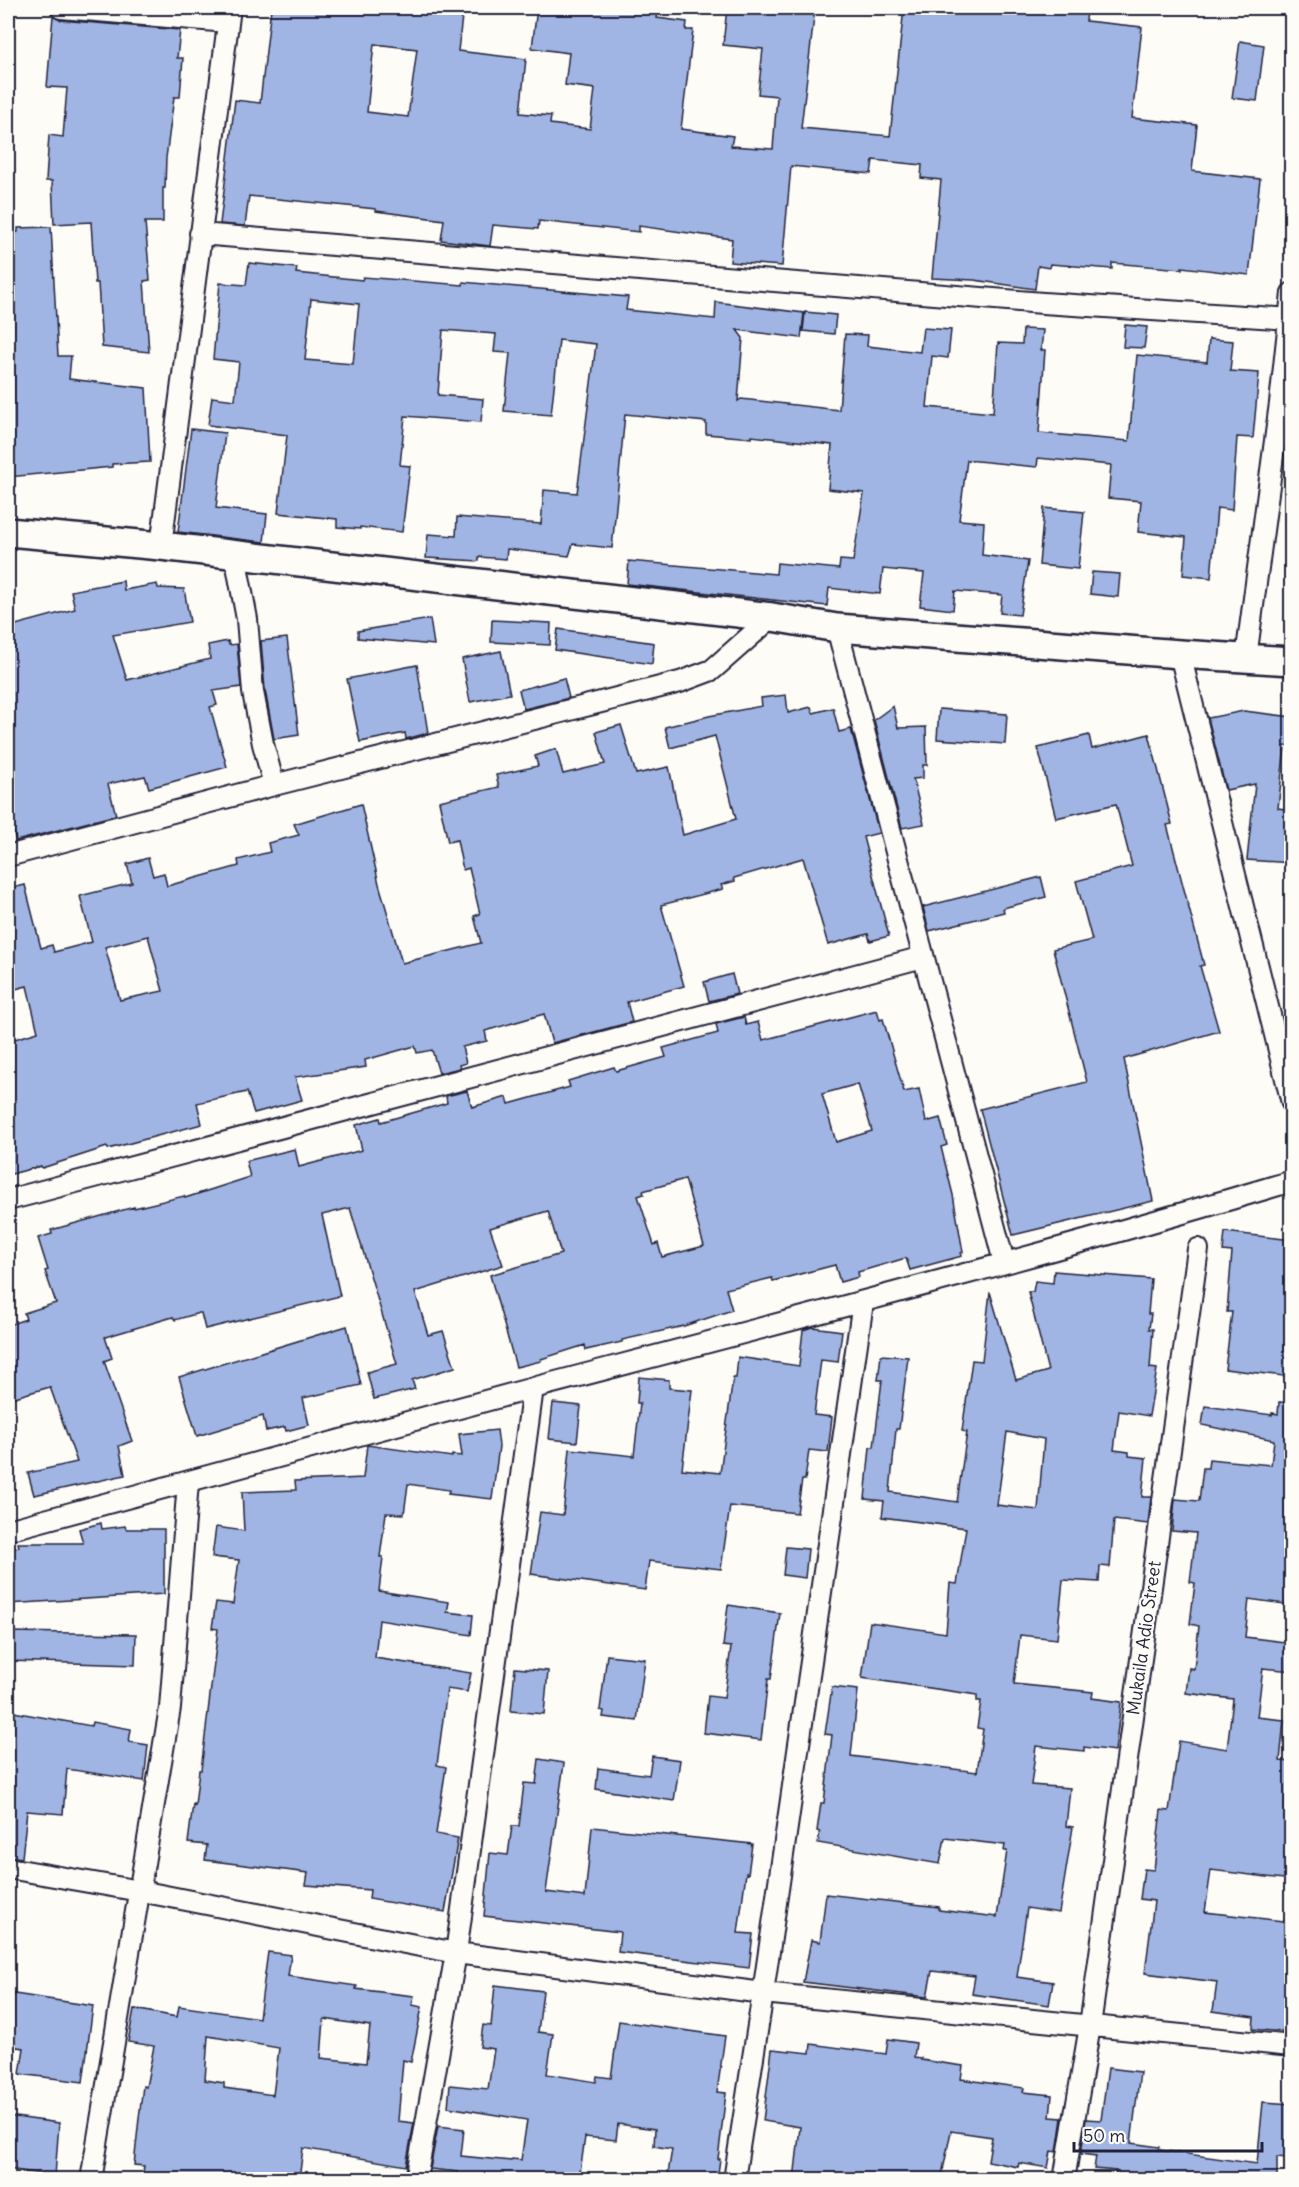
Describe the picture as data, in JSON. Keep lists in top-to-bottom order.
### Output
{
  "streets": {
    "street": ["Mukaila Adio Street"]
  },
  "scale_bar": "50 m"
}
